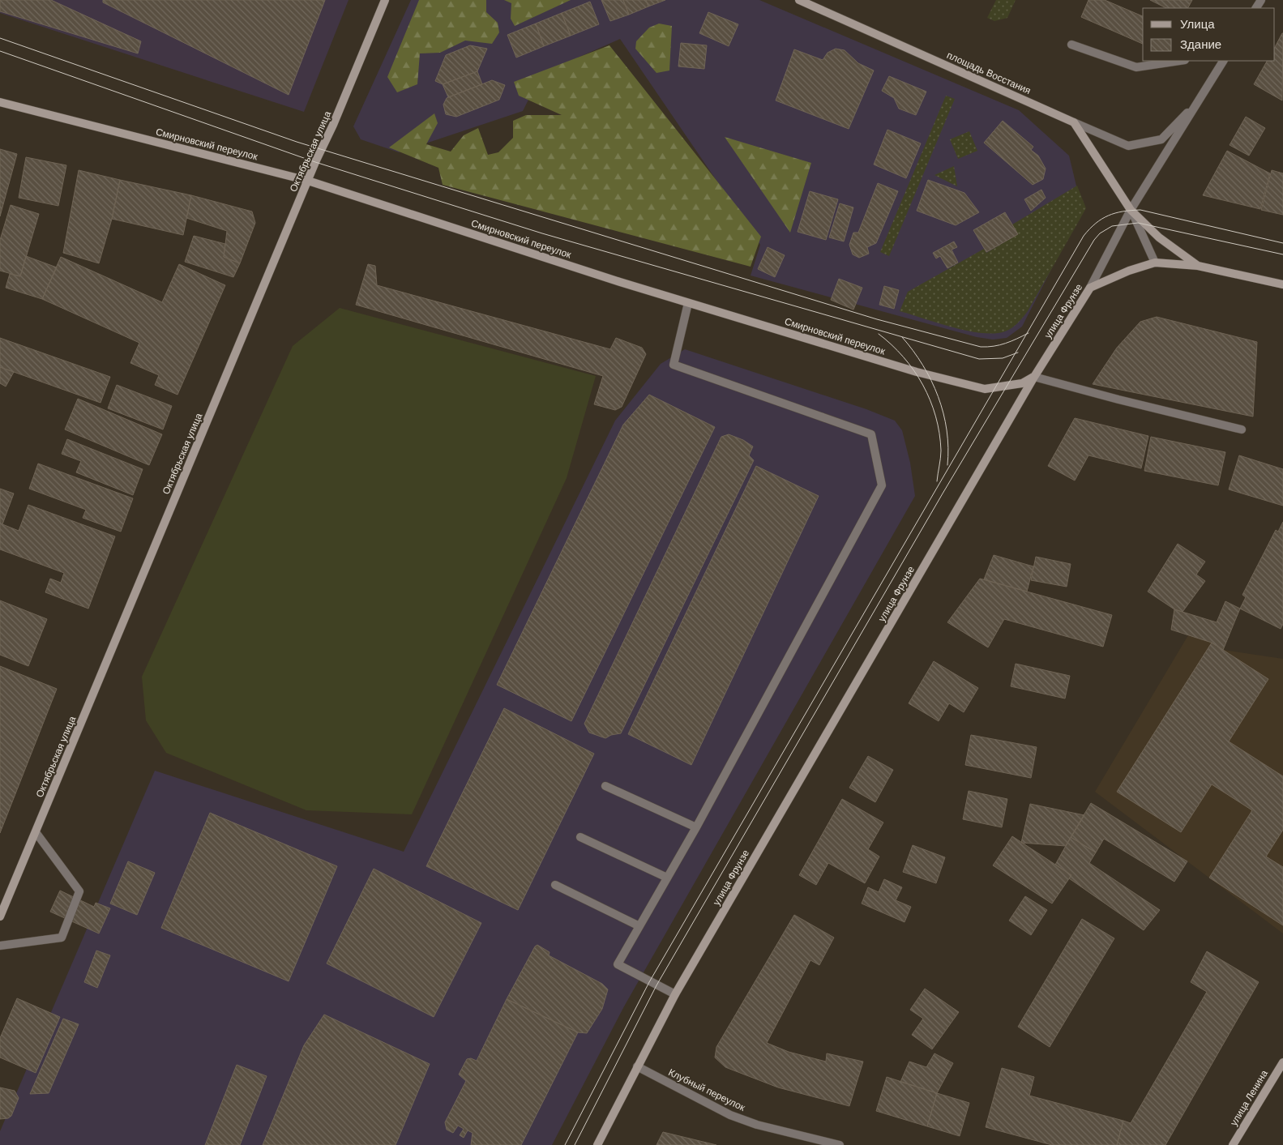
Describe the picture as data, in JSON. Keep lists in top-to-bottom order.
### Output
{
  "streets": {
    "main road": [
      "площадь Восстания",
      "Смирновский переулок",
      "Октябрьская улица",
      "улица Фрунзе",
      "улица Ленина"
    ],
    "street": ["Клубный переулок"]
  },
  "crossings": [
    ["Смирновский переулок", "Октябрьская улица"],
    ["Смирновский переулок", "улица Фрунзе"],
    ["улица Фрунзе", "Клубный переулок"]
  ],
  "legend": ["Улица", "Здание"]
}
